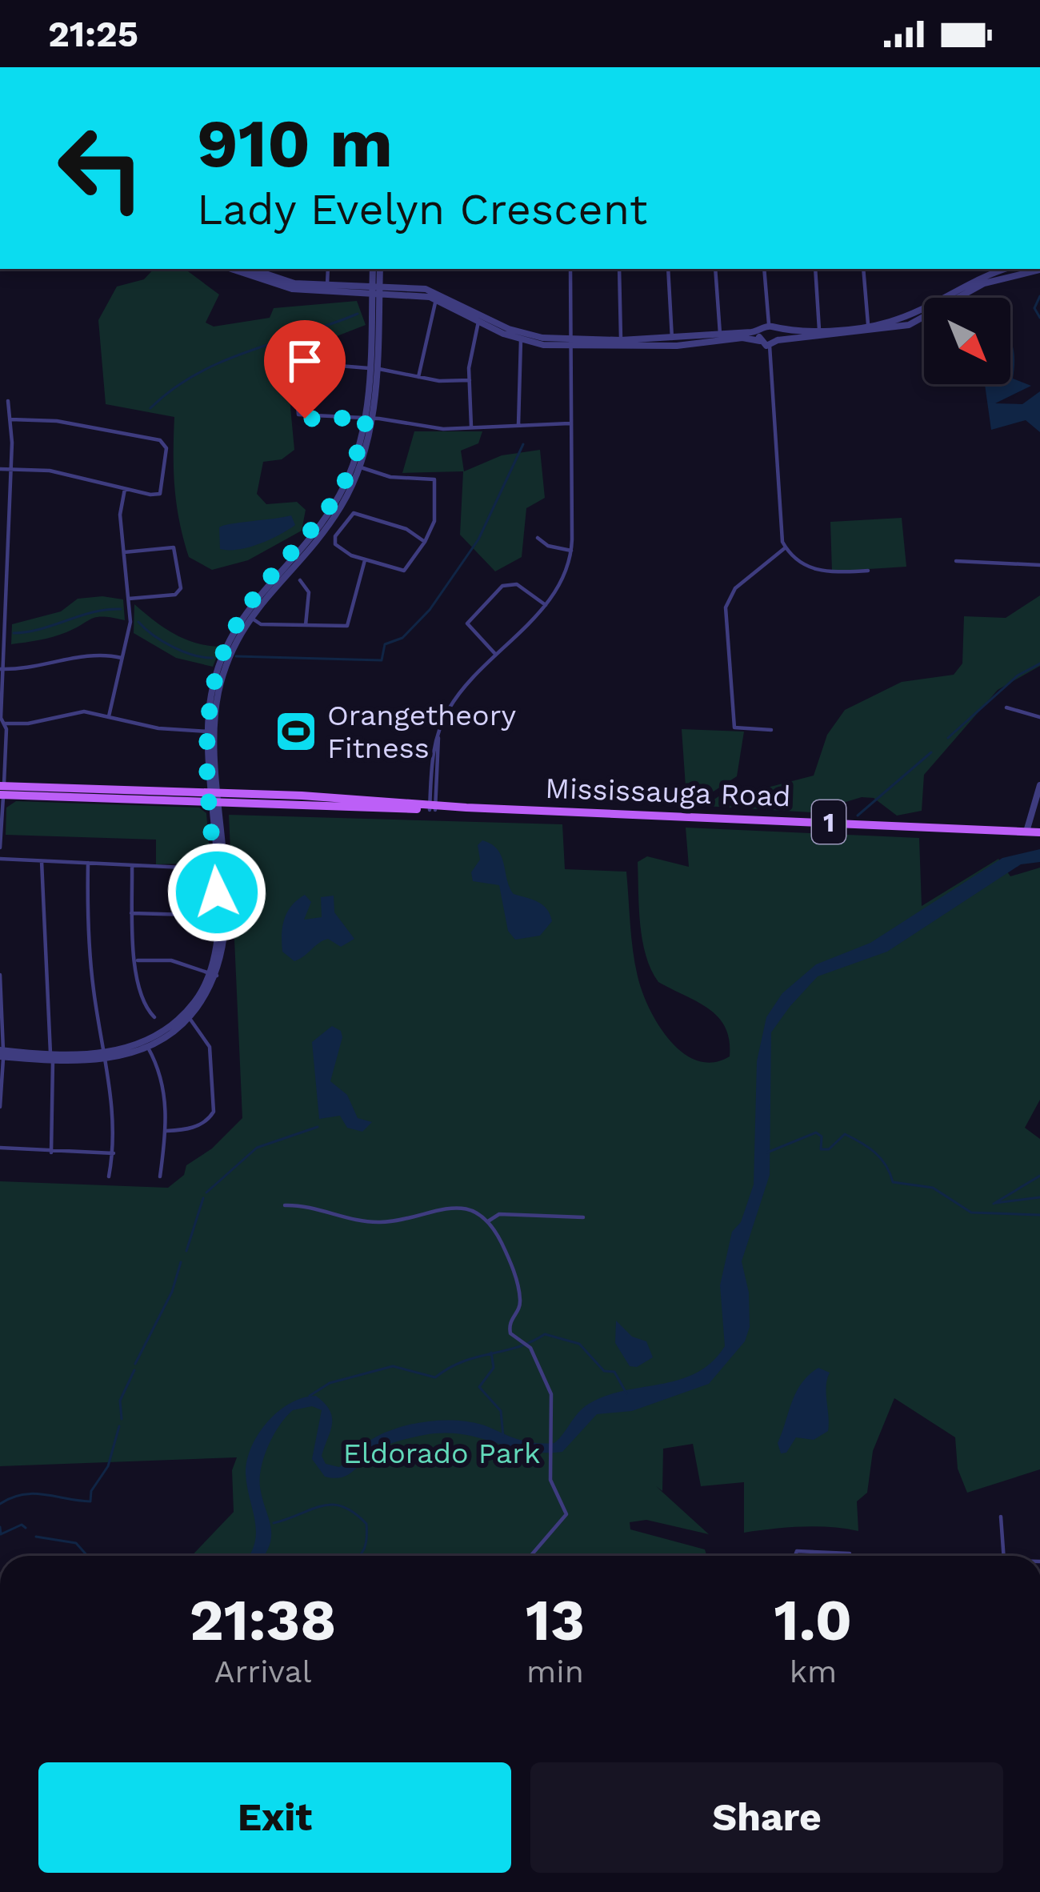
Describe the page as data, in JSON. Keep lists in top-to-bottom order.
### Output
{
  "streets": {
    "main road": ["Mississauga Road", "1"]
  },
  "parks": ["Eldorado Park"],
  "places": {
    "sports": ["Orangetheory Fitness"]
  },
  "north": "bottom right",
  "page": {
    "status": "21:25",
    "turn": ["910 m", "Lady Evelyn Crescent"],
    "eta": [
      "21:38",
      "Arrival",
      "13",
      "min",
      "1.0",
      "km"
    ],
    "buttons": ["Exit", "Share"]
  }
}
